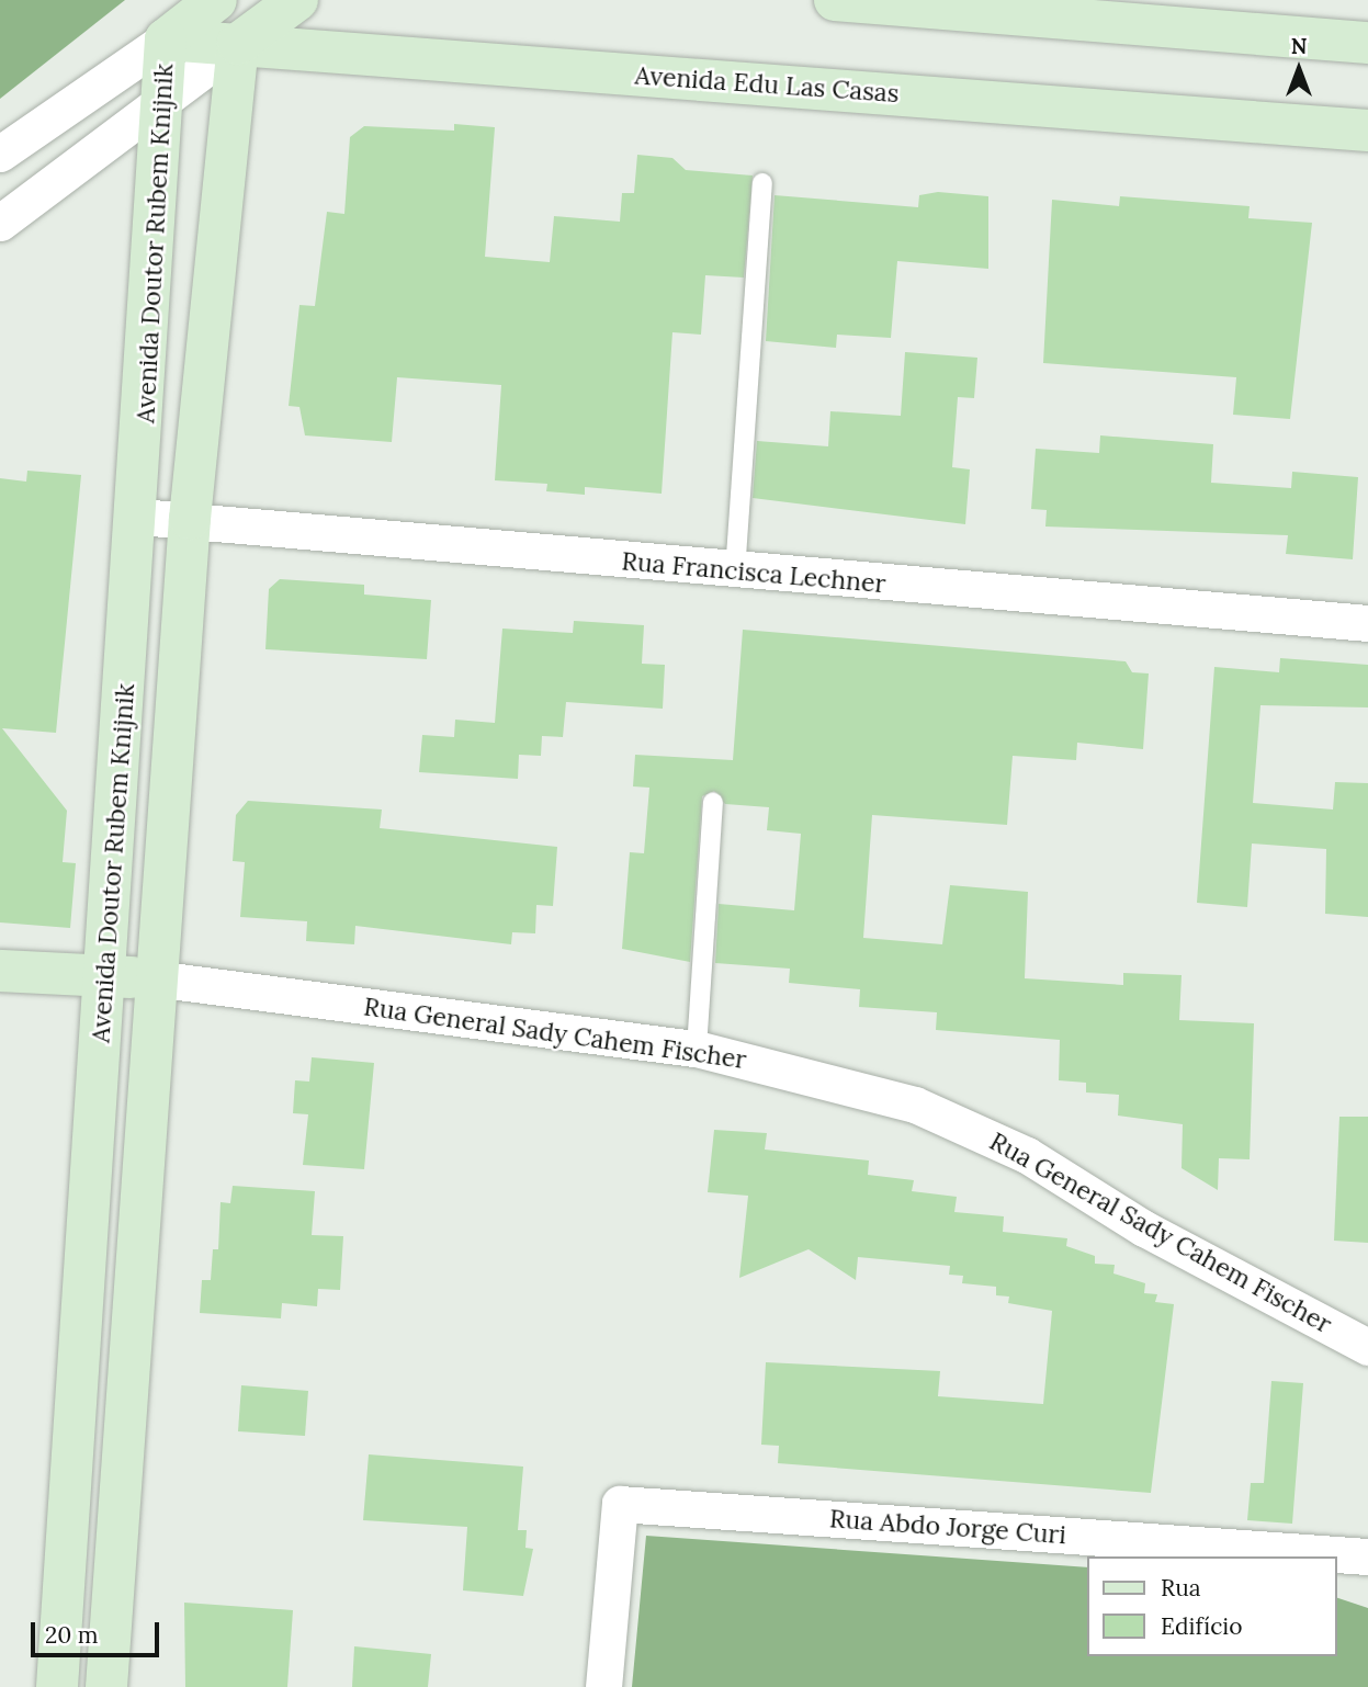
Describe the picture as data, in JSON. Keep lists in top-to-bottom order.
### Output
{
  "streets": {
    "street": [
      "Avenida Edu Las Casas",
      "Avenida Doutor Rubem Knijnik",
      "Rua Francisca Lechner",
      "Rua General Sady Cahem Fischer",
      "Rua Abdo Jorge Curi"
    ]
  },
  "crossings": [
    ["Avenida Edu Las Casas", "Avenida Doutor Rubem Knijnik"],
    ["Avenida Doutor Rubem Knijnik", "Rua Francisca Lechner"],
    ["Avenida Doutor Rubem Knijnik", "Rua General Sady Cahem Fischer"]
  ],
  "legend": ["Rua", "Edifício"],
  "scale_bar": "20 m",
  "north": "top"
}
